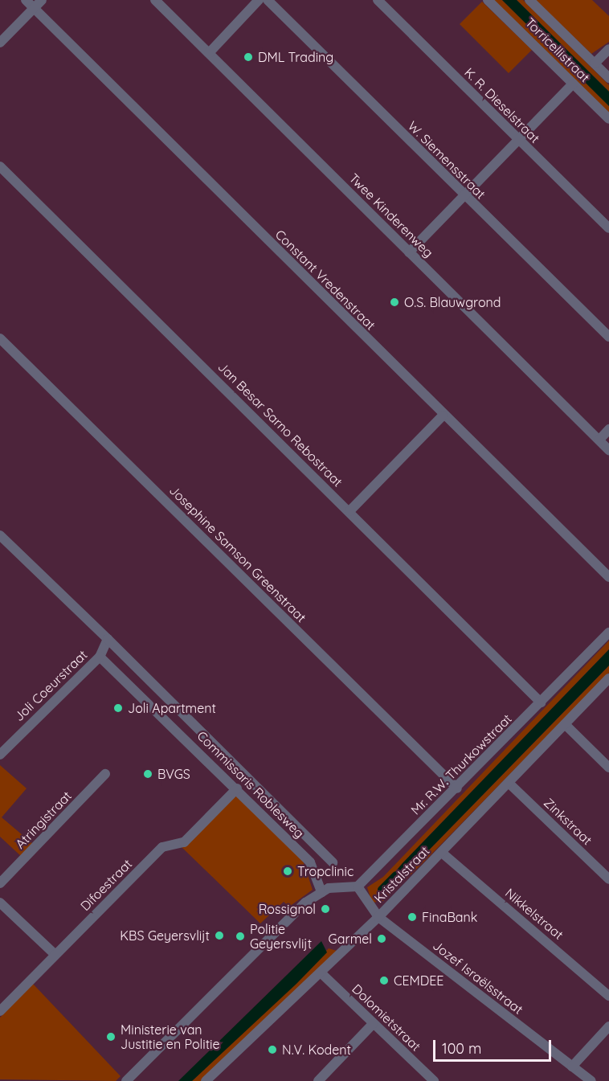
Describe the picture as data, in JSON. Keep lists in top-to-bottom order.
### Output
{
  "streets": {
    "street": [
      "Torricellistraat",
      "K. R. Dieselstraat",
      "W. Siemensstraat",
      "Twee Kinderenweg",
      "Constant Vredenstraat",
      "Jan Besar Sarno Rebostraat",
      "Josephine Samson Greenstraat",
      "Joli Coeurstraat",
      "Mr. R.W. Thurkowstraat",
      "Commissaris Roblesweg",
      "Atringistraat",
      "Zinkstraat",
      "Kristalstraat",
      "Difoestraat",
      "Nikkelstraat",
      "Jozef Israëlsstraat",
      "Dolomietstraat"
    ]
  },
  "crossings": [
    ["Jan Besar Sarno Rebostraat", "Mr. R.W. Thurkowstraat"],
    ["Josephine Samson Greenstraat", "Mr. R.W. Thurkowstraat"],
    ["Joli Coeurstraat", "Commissaris Roblesweg"],
    ["Mr. R.W. Thurkowstraat", "Jozef Israëlsstraat"],
    ["Commissaris Roblesweg", "Difoestraat"],
    ["Zinkstraat", "Kristalstraat"],
    ["Kristalstraat", "Nikkelstraat"],
    ["Kristalstraat", "Jozef Israëlsstraat"],
    ["Kristalstraat", "Dolomietstraat"]
  ],
  "places": [
    "DML Trading",
    "O.S. Blauwgrond",
    "Joli Apartment",
    "BVGS",
    "Tropclinic",
    "Rossignol",
    "FinaBank",
    "KBS Geyersvlijt",
    "Politie Geyersvlijt",
    "Garmel",
    "CEMDEE",
    "Ministerie van Justitie en Politie",
    "N.V. Kodent"
  ],
  "scale_bar": "100 m"
}
